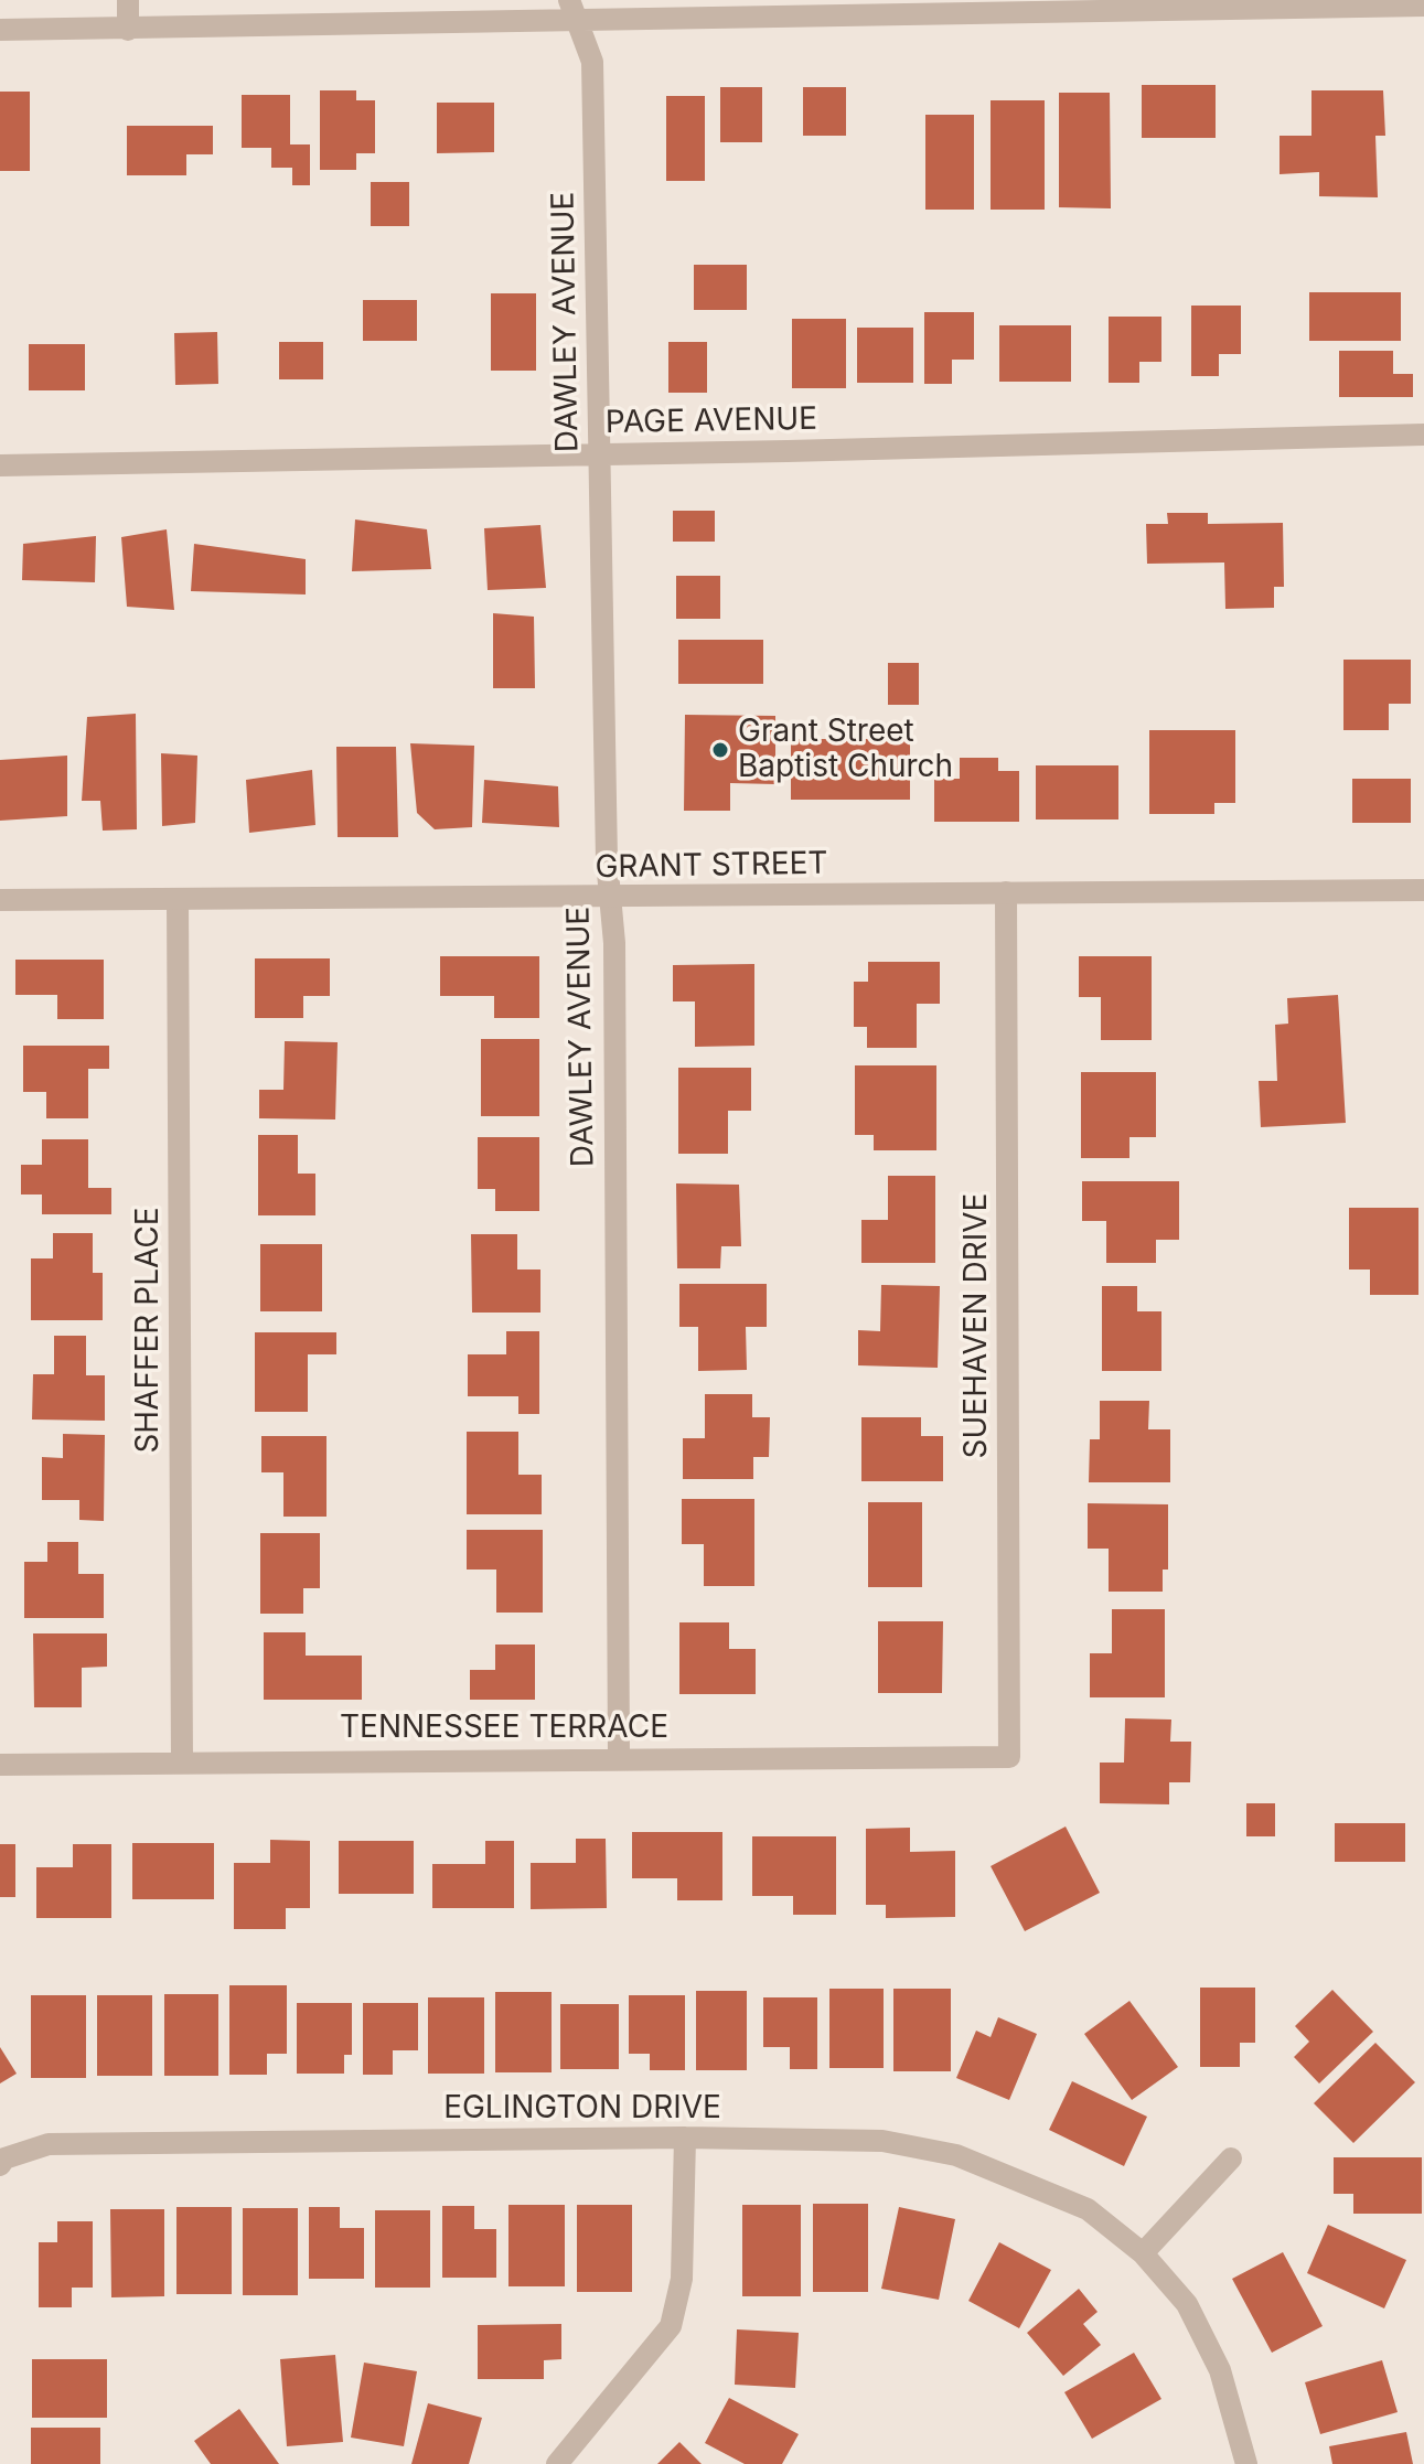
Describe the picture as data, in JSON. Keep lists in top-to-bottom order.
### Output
{
  "streets": {
    "street": [
      "DAWLEY AVENUE",
      "PAGE AVENUE",
      "GRANT STREET",
      "SUEHAVEN DRIVE",
      "SHAFFER PLACE",
      "TENNESSEE TERRACE",
      "EGLINGTON DRIVE"
    ]
  },
  "crossings": [
    ["DAWLEY AVENUE", "PAGE AVENUE"],
    ["DAWLEY AVENUE", "GRANT STREET"],
    ["DAWLEY AVENUE", "TENNESSEE TERRACE"],
    ["GRANT STREET", "SUEHAVEN DRIVE"],
    ["GRANT STREET", "SHAFFER PLACE"],
    ["SUEHAVEN DRIVE", "TENNESSEE TERRACE"],
    ["SHAFFER PLACE", "TENNESSEE TERRACE"]
  ],
  "places": ["Grant Street Baptist Church"]
}
